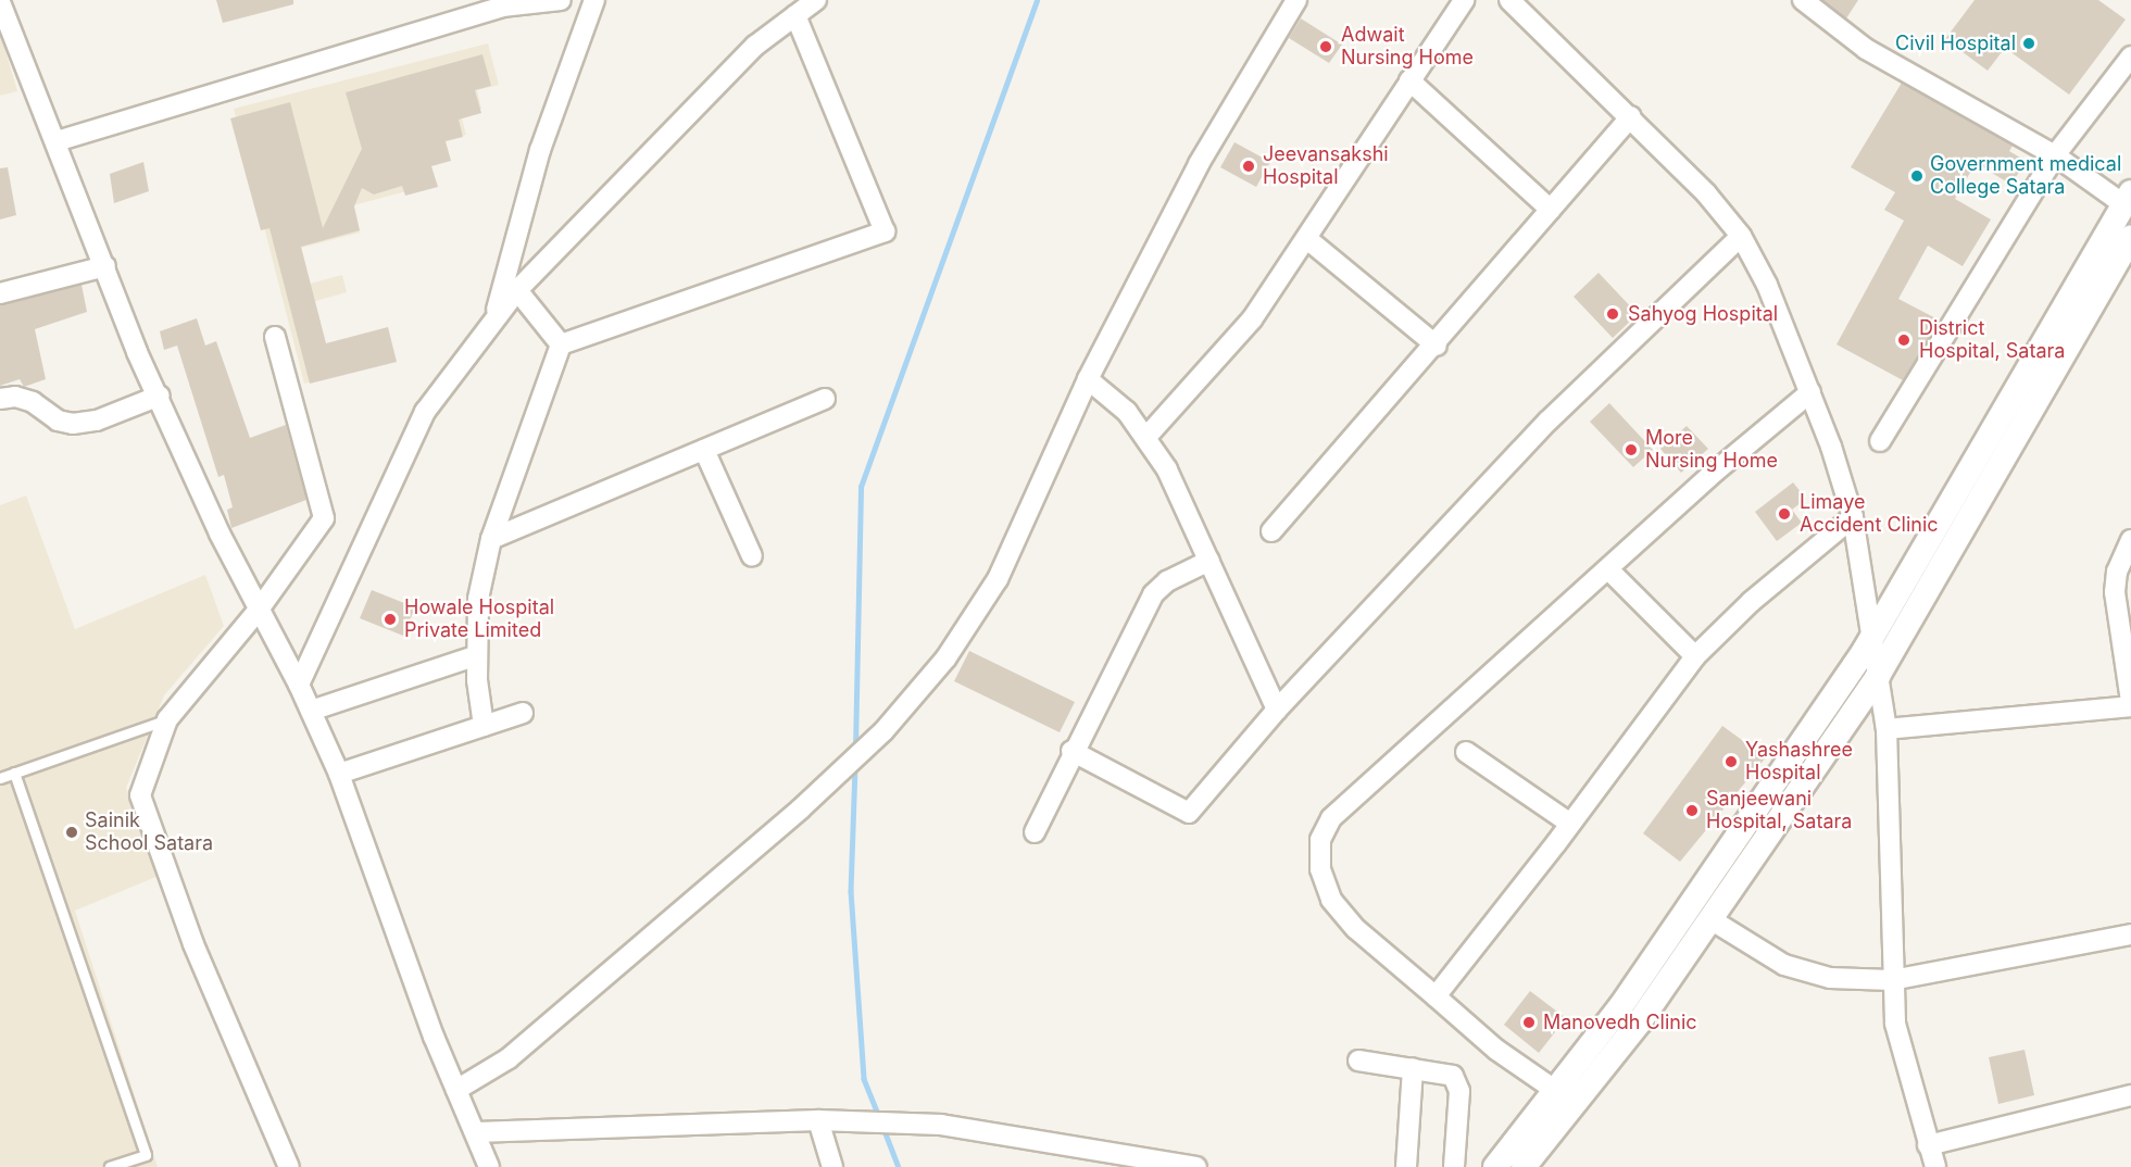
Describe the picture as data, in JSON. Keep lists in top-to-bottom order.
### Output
{
  "places": [
    "Civil Hospital",
    "Adwait Nursing Home",
    "Jeevansakshi Hospital",
    "Government medical College Satara",
    "Sahyog Hospital",
    "District Hospital, Satara",
    "More Nursing Home",
    "Limaye Accident Clinic",
    "Howale Hospital Private Limited",
    "Yashashree Hospital",
    "Sanjeewani Hospital, Satara",
    "Sainik School Satara",
    "Manovedh Clinic"
  ]
}
